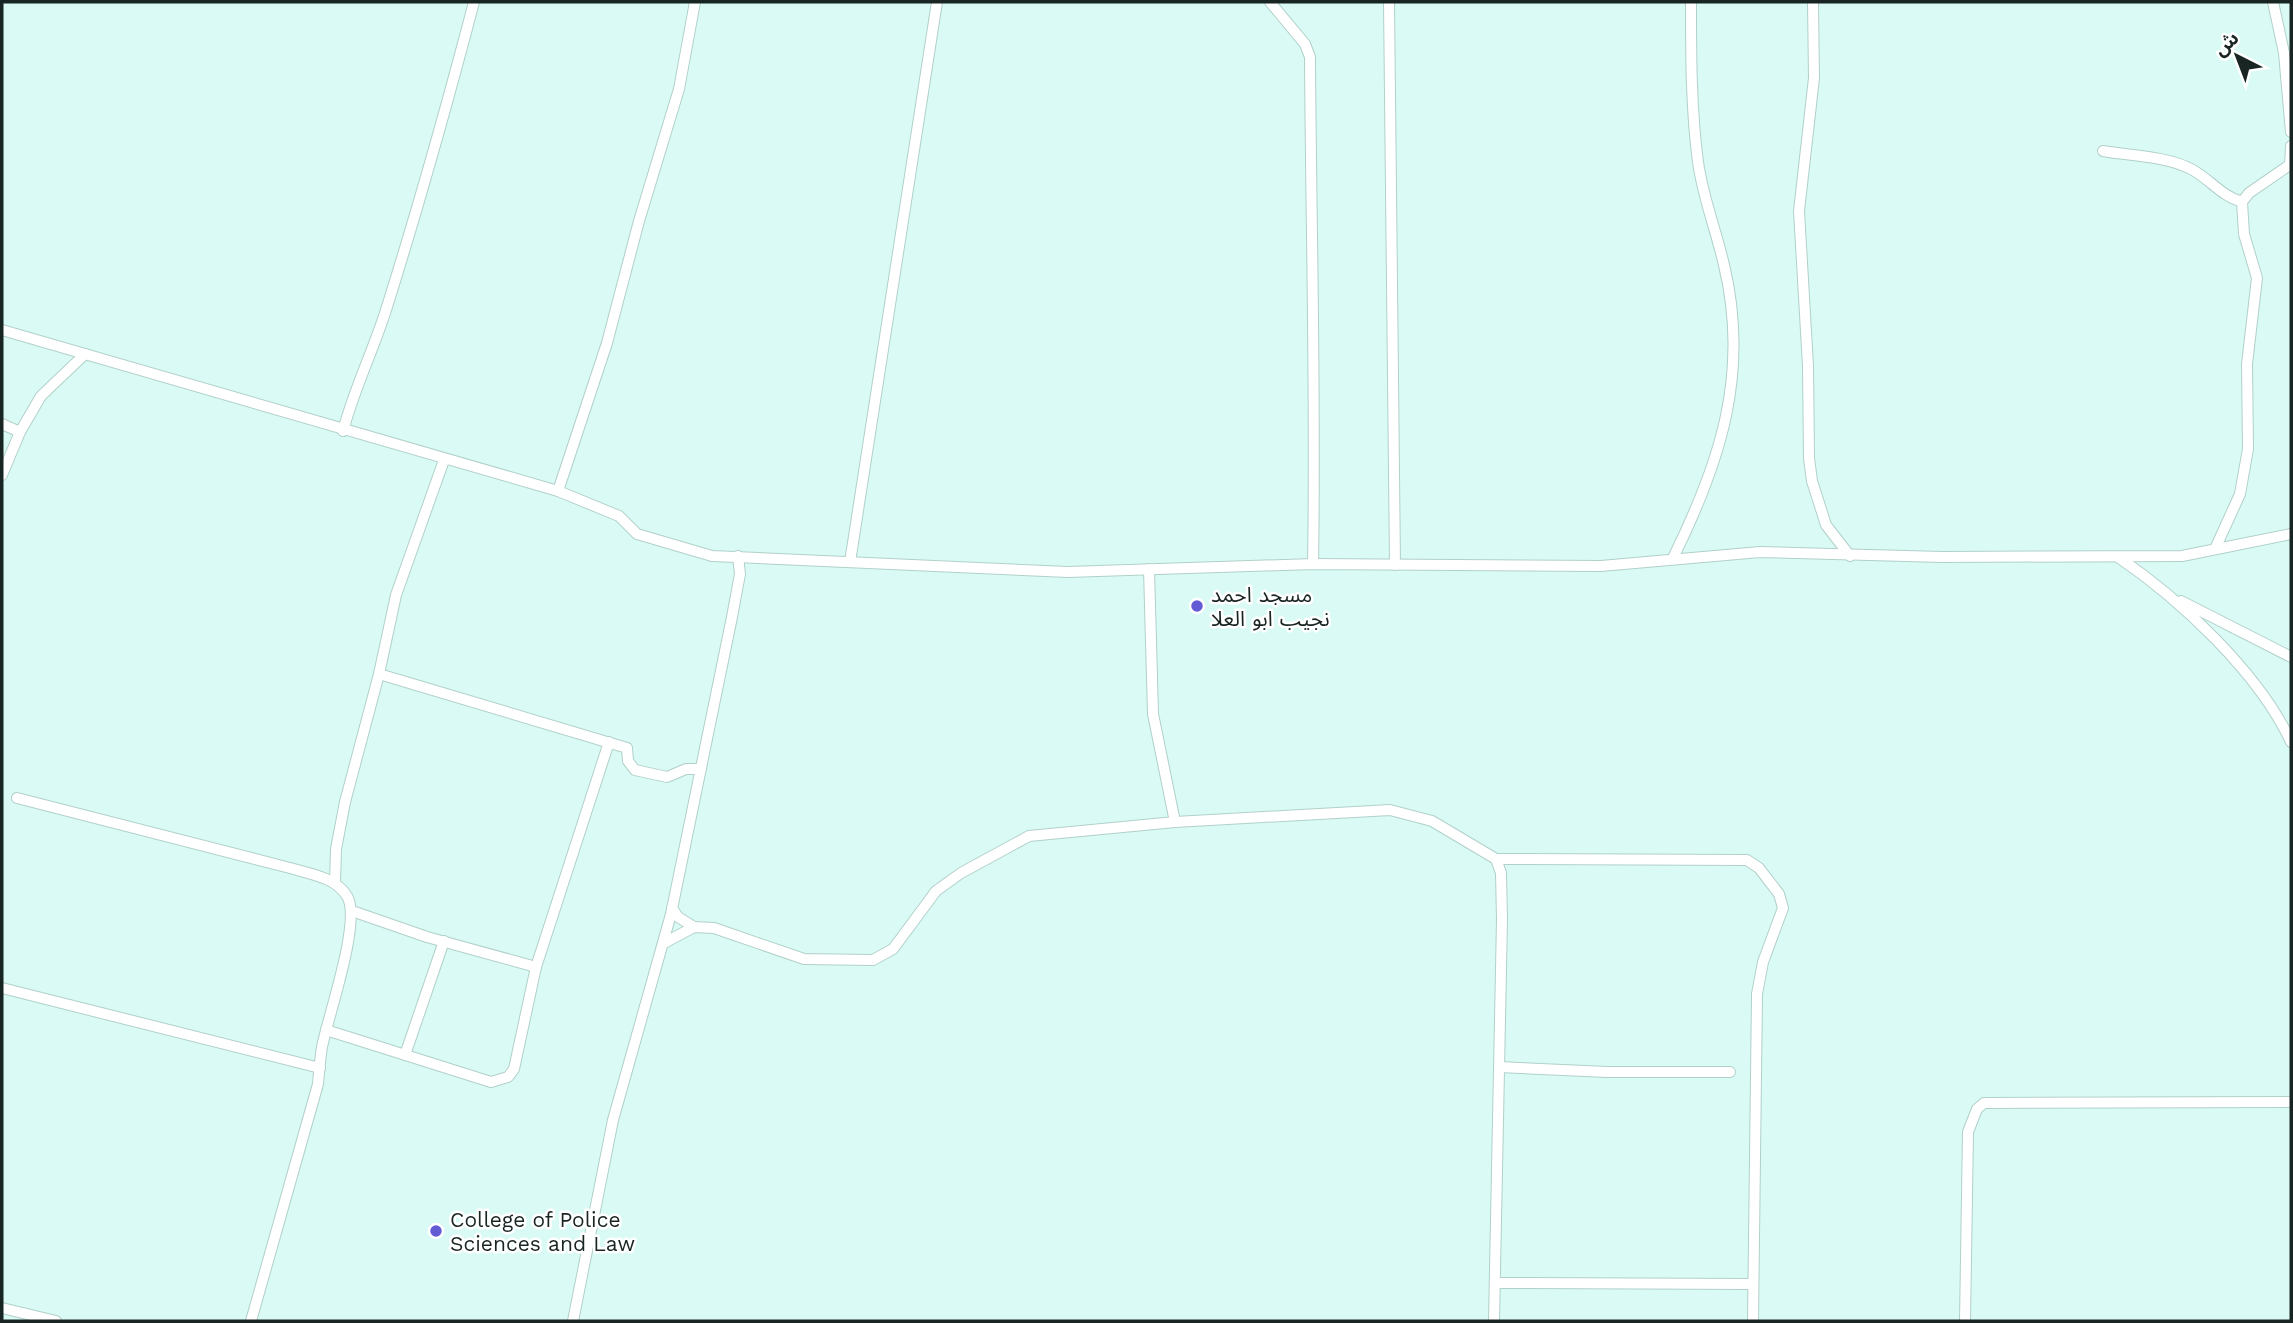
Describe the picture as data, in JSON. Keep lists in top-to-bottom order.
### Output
{
  "places": ["مسجد احمد نجيب ابو العلا", "College of Police Sciences and Law"],
  "north": "top left"
}
